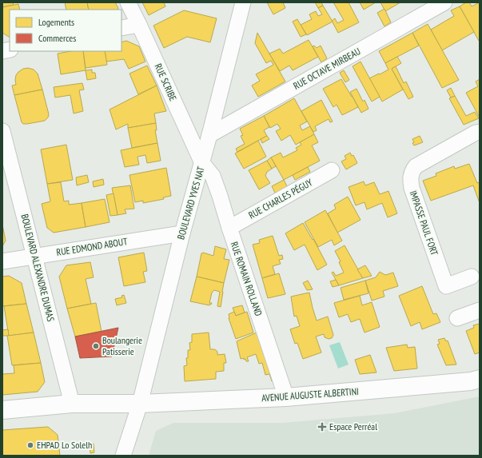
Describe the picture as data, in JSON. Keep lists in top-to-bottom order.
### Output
{
  "streets": {
    "street": [
      "RUE OCTAVE MIRBEAU",
      "RUE SCRIBE",
      "RUE CHARLES PÉGUY",
      "BOULEVARD YVES NAT",
      "IMPASSE PAUL FORT",
      "RUE EDMOND ABOUT",
      "BOULEVARD ALEXANDRE DUMAS",
      "RUE ROMAIN ROLLAND",
      "AVENUE AUGUSTE ALBERTINI"
    ]
  },
  "crossings": [
    ["RUE OCTAVE MIRBEAU", "BOULEVARD YVES NAT"],
    ["RUE SCRIBE", "BOULEVARD YVES NAT"],
    ["RUE SCRIBE", "RUE ROMAIN ROLLAND"],
    ["RUE CHARLES PÉGUY", "RUE ROMAIN ROLLAND"],
    ["BOULEVARD YVES NAT", "RUE EDMOND ABOUT"],
    ["BOULEVARD YVES NAT", "RUE ROMAIN ROLLAND"],
    ["BOULEVARD YVES NAT", "AVENUE AUGUSTE ALBERTINI"],
    ["RUE EDMOND ABOUT", "BOULEVARD ALEXANDRE DUMAS"],
    ["BOULEVARD ALEXANDRE DUMAS", "AVENUE AUGUSTE ALBERTINI"],
    ["RUE ROMAIN ROLLAND", "AVENUE AUGUSTE ALBERTINI"]
  ],
  "places": {
    "other": ["Boulangerie Patisserie", "EHPAD Lo Solelh"],
    "health": ["Espace Perréal"]
  },
  "legend": ["Logements", "Commerces"]
}
